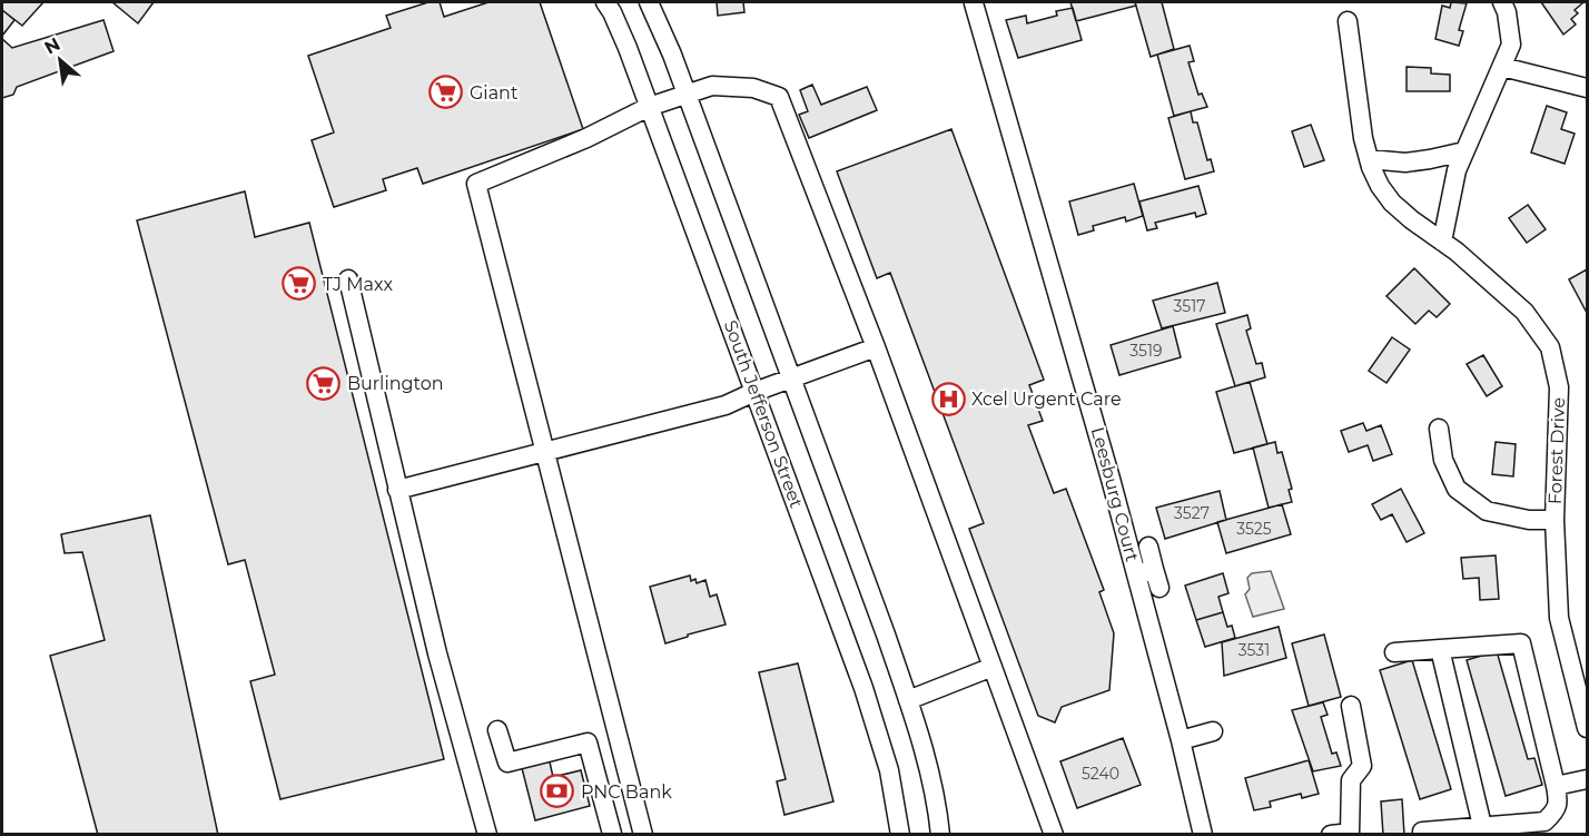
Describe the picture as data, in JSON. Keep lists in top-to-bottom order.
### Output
{
  "streets": {
    "street": ["South Jefferson Street", "Forest Drive", "Leesburg Court"]
  },
  "places": {
    "supermarket": ["Giant", "TJ Maxx", "Burlington"],
    "hospital": ["Xcel Urgent Care"],
    "bank": ["PNC Bank"]
  },
  "house_numbers": [
    "3517",
    "3519",
    "3527",
    "3525",
    "3531",
    "5240"
  ],
  "north": "top left"
}
